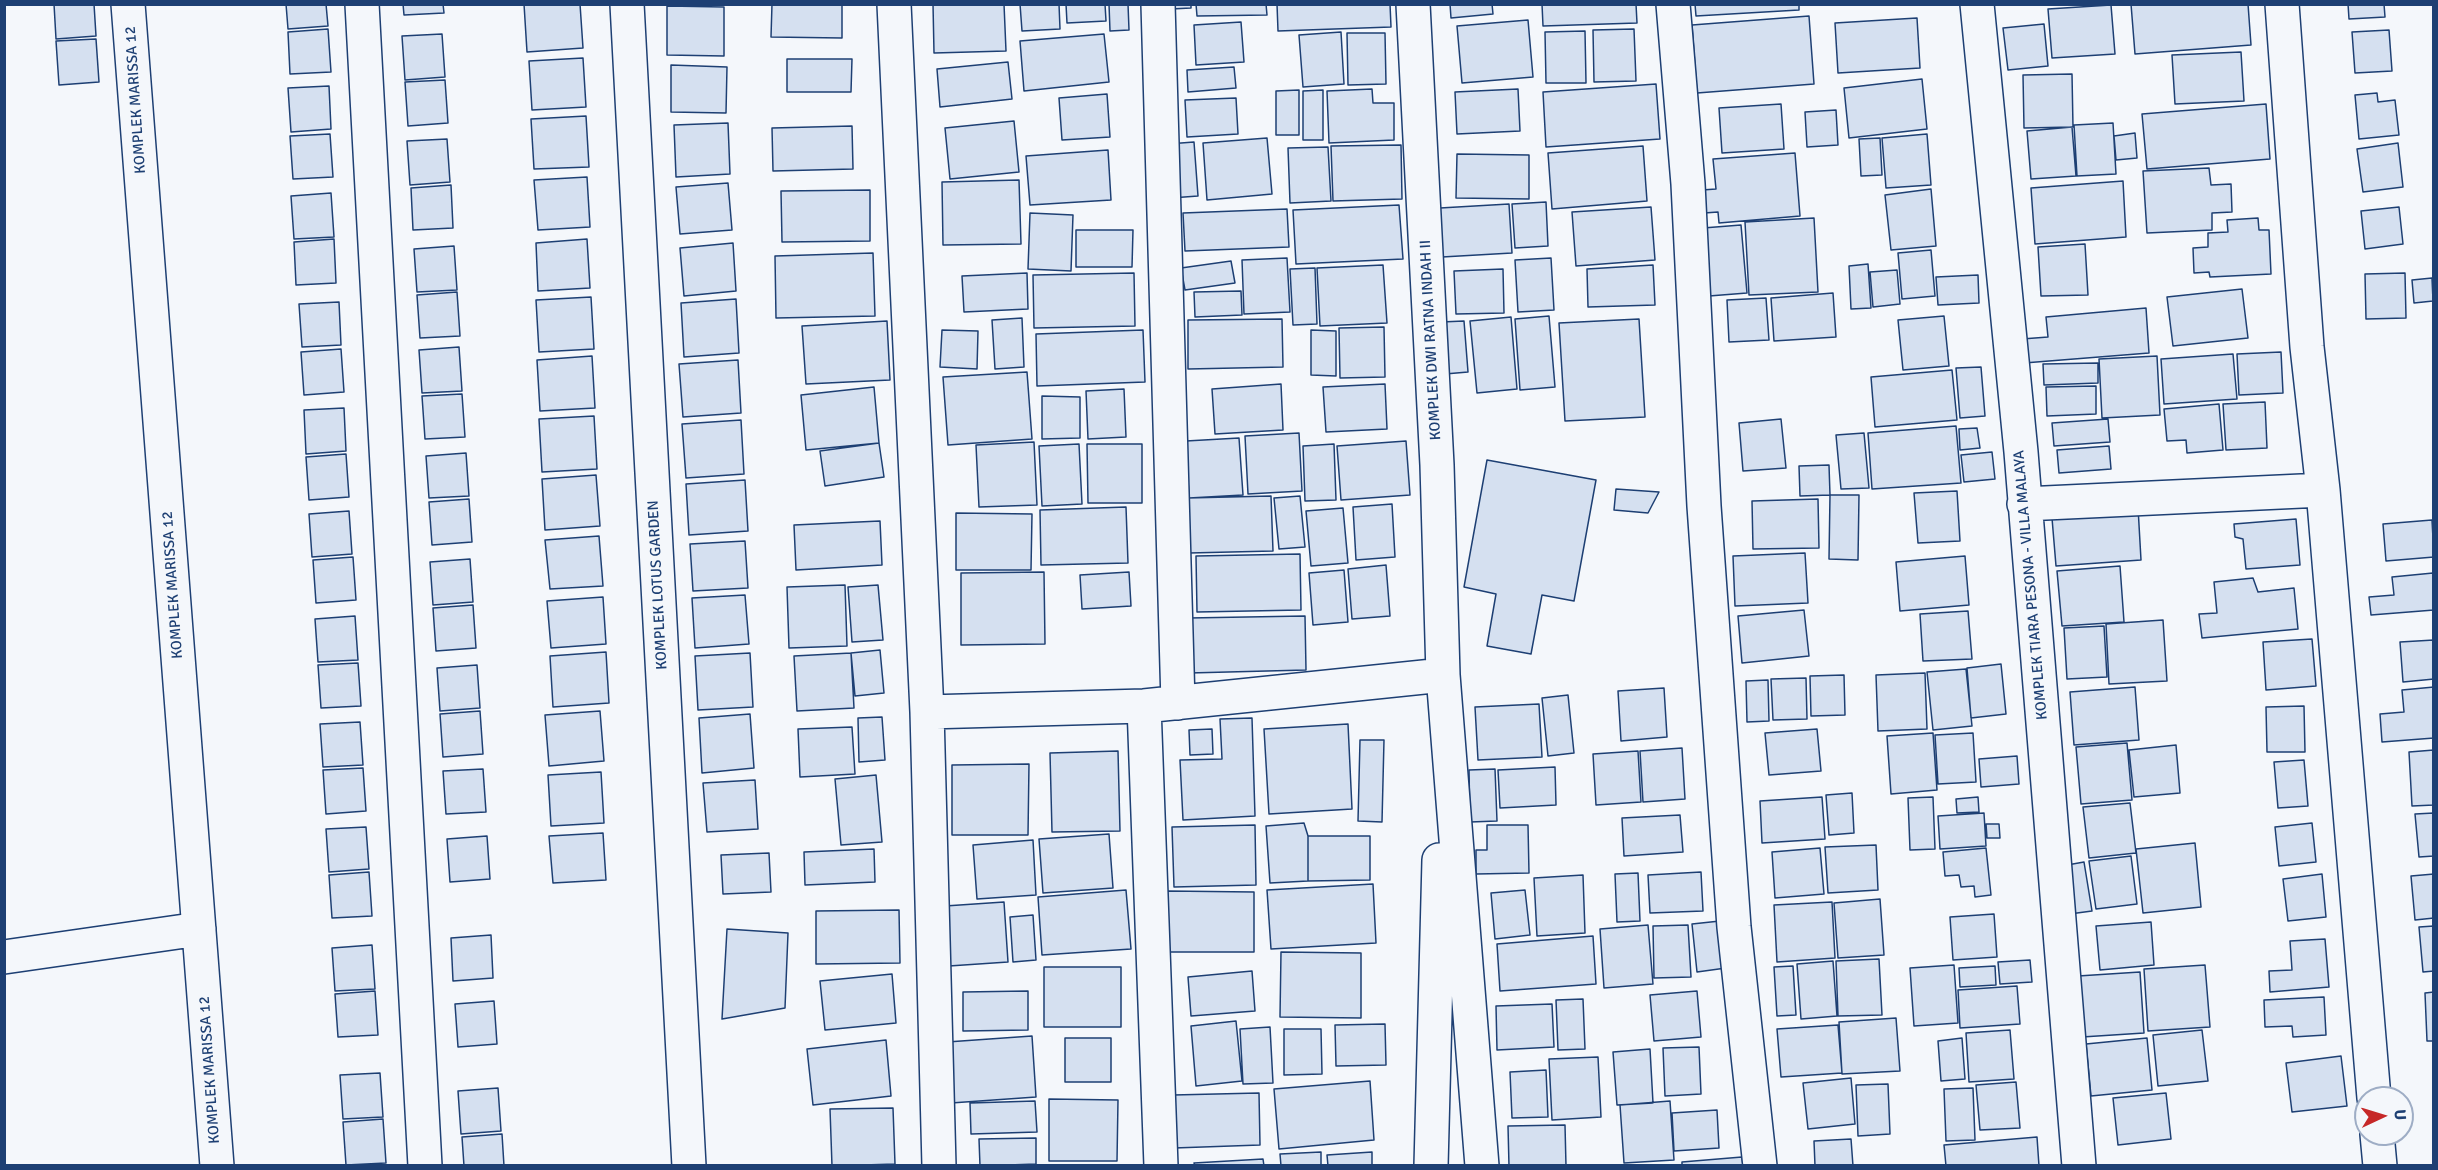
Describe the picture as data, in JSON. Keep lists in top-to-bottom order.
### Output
{
  "streets": {
    "street": [
      "KOMPLEK MARISSA 12",
      "KOMPLEK DWI RATNA INDAH II",
      "KOMPLEK LOTUS GARDEN",
      "KOMPLEK TIARA PESONA - VILLA MALAYA"
    ]
  },
  "north": "right"
}
